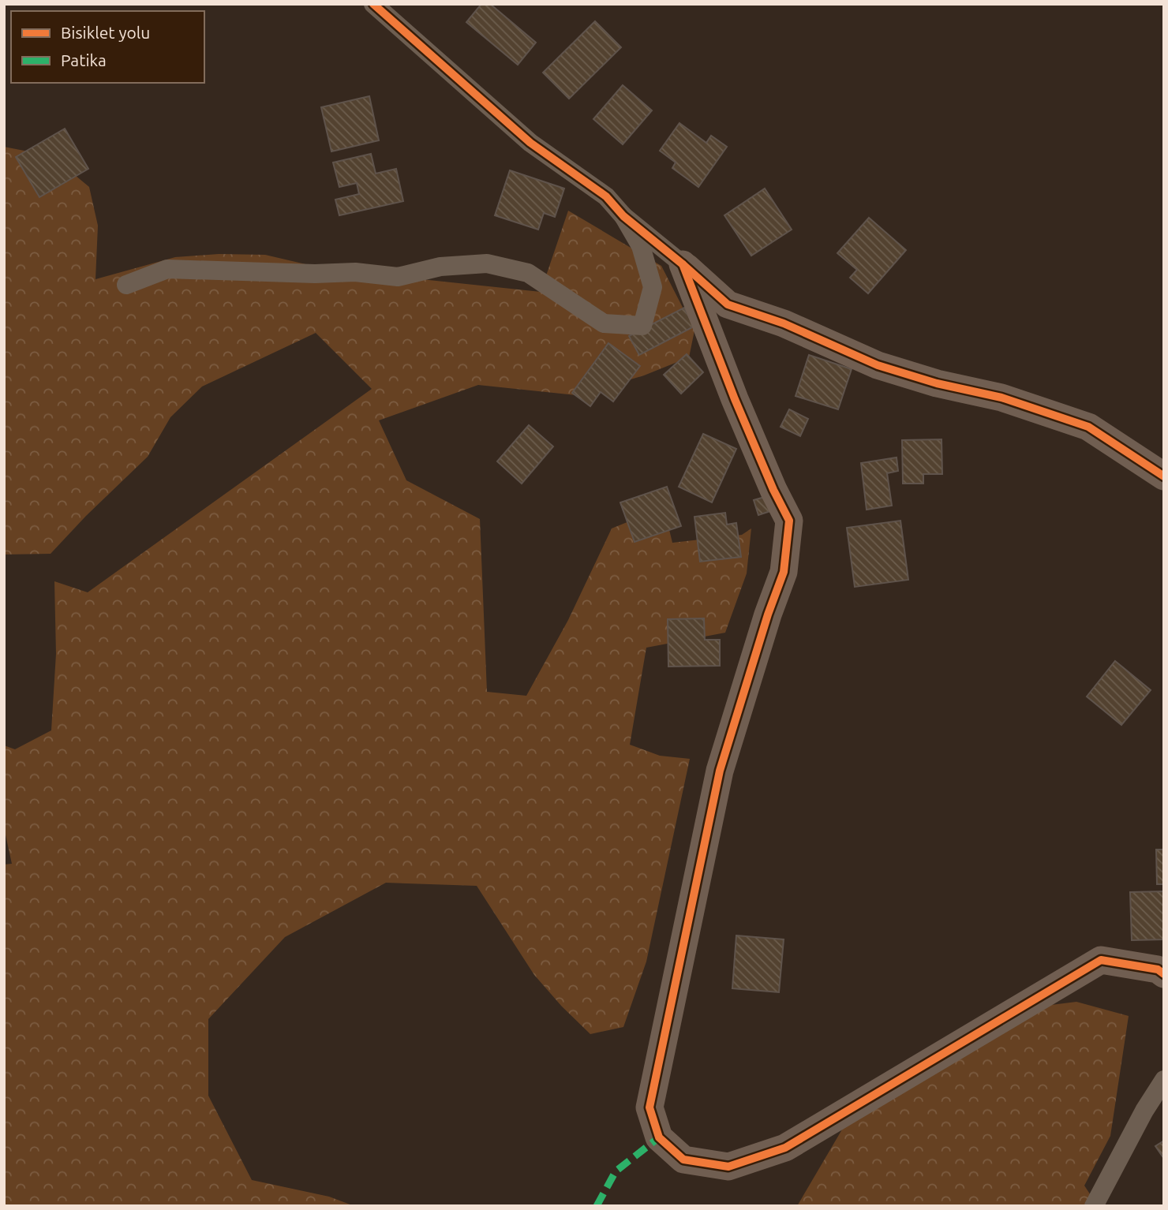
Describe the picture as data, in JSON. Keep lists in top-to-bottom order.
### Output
{
  "legend": ["Bisiklet yolu", "Patika"]
}
